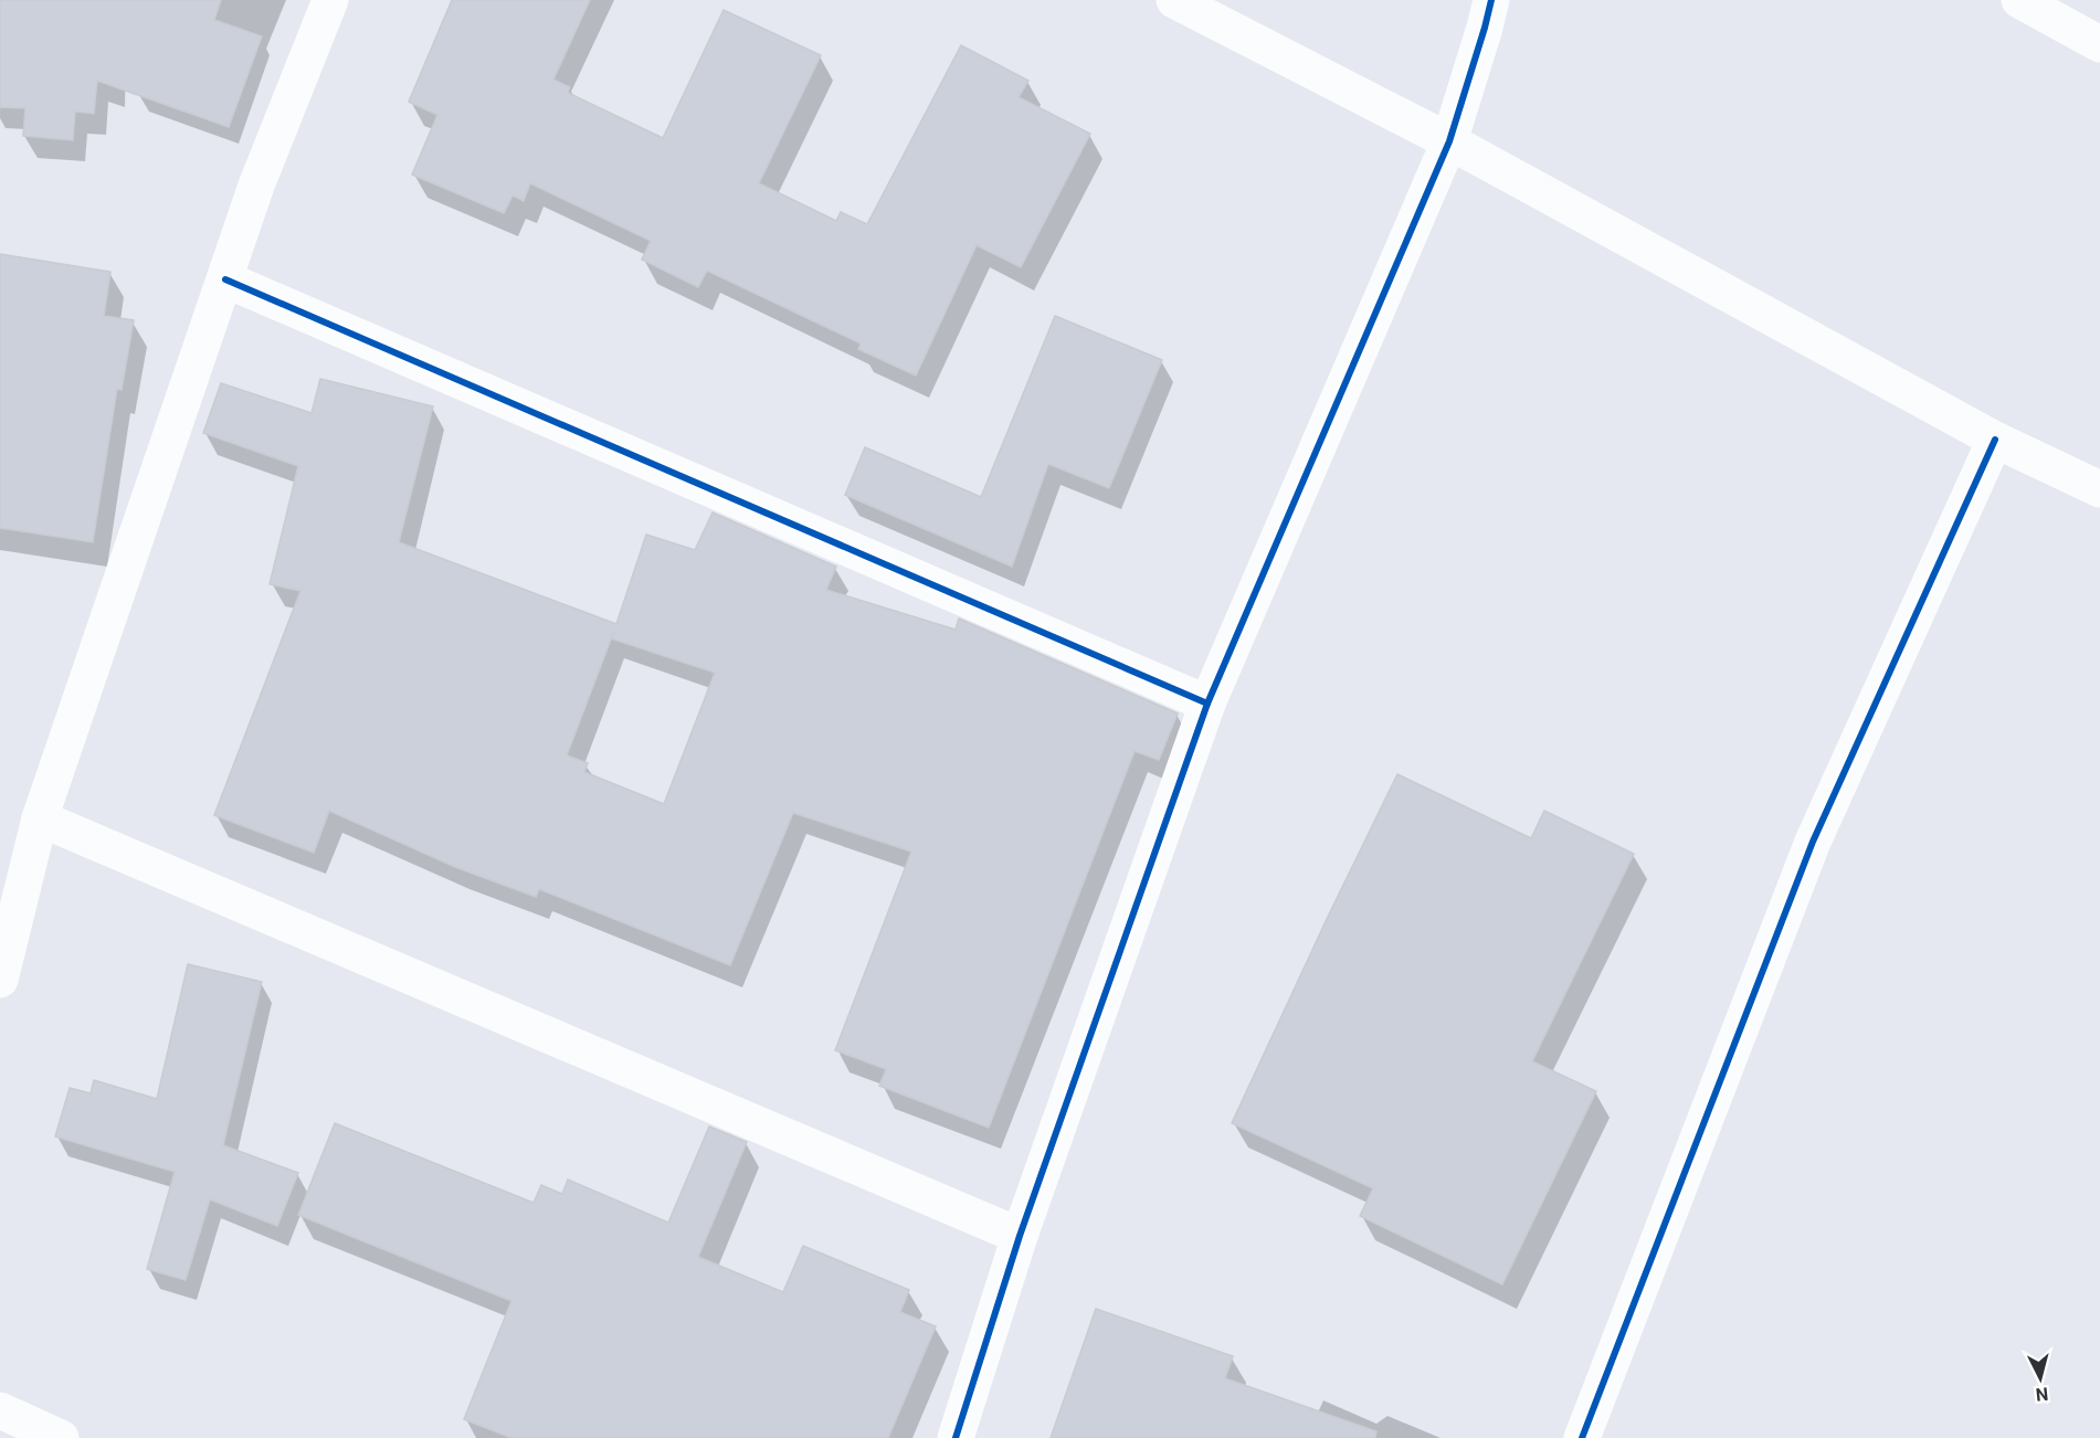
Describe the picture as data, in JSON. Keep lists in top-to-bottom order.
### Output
{
  "north": "bottom"
}
